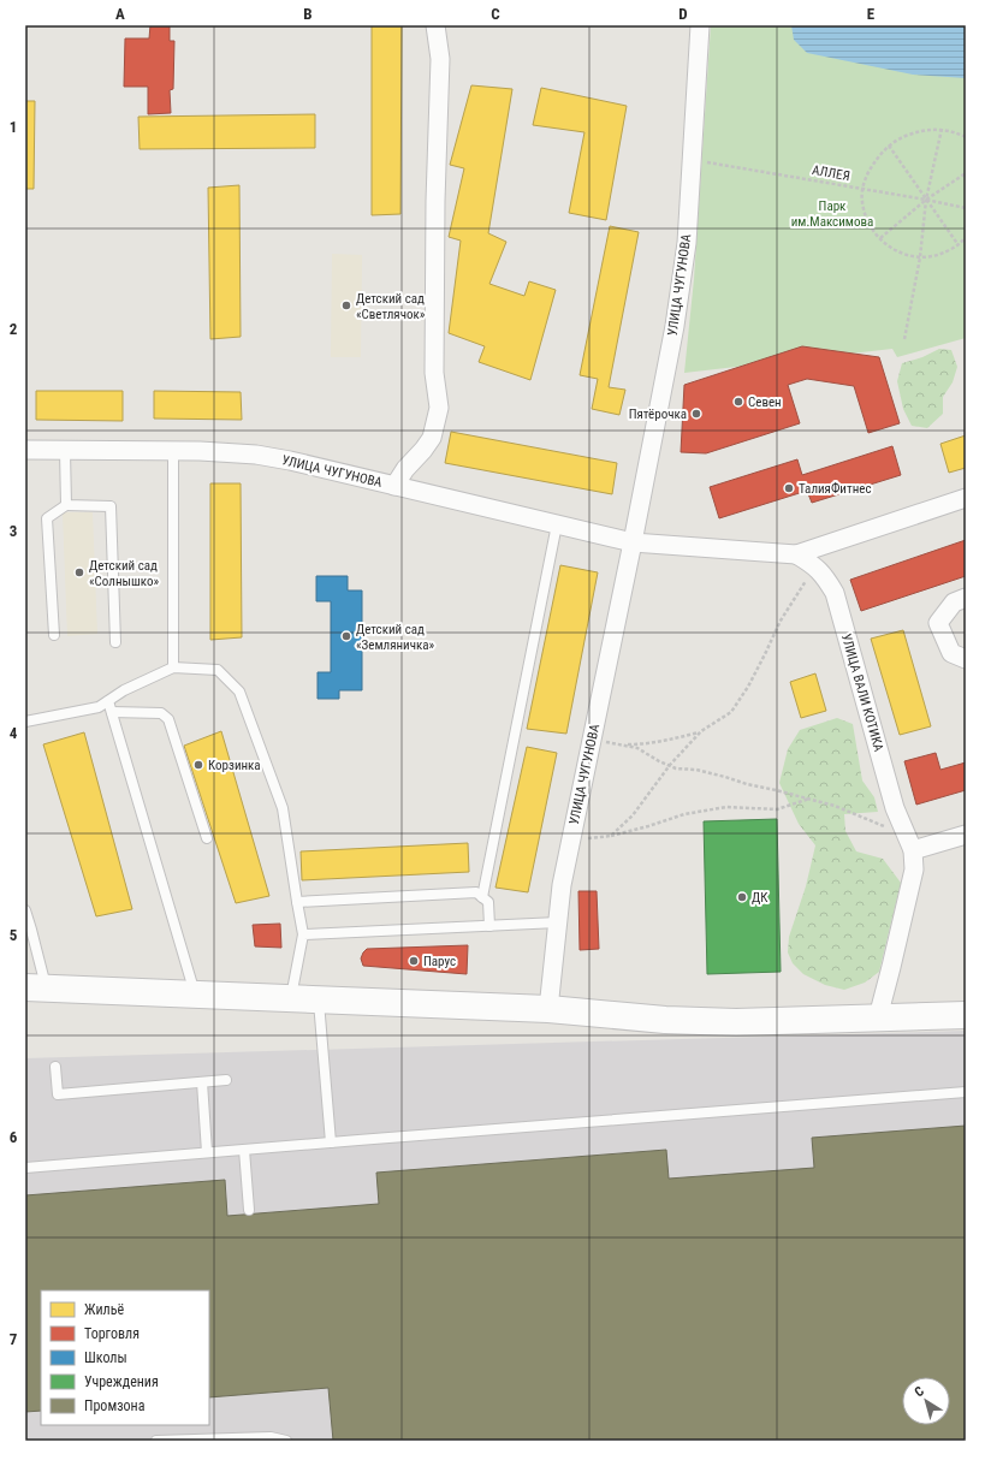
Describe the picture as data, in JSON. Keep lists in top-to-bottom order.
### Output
{
  "streets": {
    "street": ["УЛИЦА ЧУГУНОВА", "УЛИЦА ВАЛИ КОТИКА"],
    "path": ["АЛЛЕЯ"]
  },
  "crossings": [
    ["АЛЛЕЯ", "УЛИЦА ЧУГУНОВА"],
    ["УЛИЦА ЧУГУНОВА", "УЛИЦА ВАЛИ КОТИКА"]
  ],
  "parks": ["Парк им.Максимова"],
  "places": [
    "Детский сад «Светлячок»",
    "Севен",
    "Пятёрочка",
    "ТалияФитнес",
    "Детский сад «Солнышко»",
    "Детский сад «Земляничка»",
    "Корзинка",
    "ДК",
    "Парус"
  ],
  "legend": [
    "Жильё",
    "Торговля",
    "Школы",
    "Учреждения",
    "Промзона"
  ],
  "north": "top left",
  "grid": {
    "columns": [
      "A",
      "B",
      "C",
      "D",
      "E"
    ],
    "rows": [
      "1",
      "2",
      "3",
      "4",
      "5",
      "6",
      "7"
    ]
  }
}
